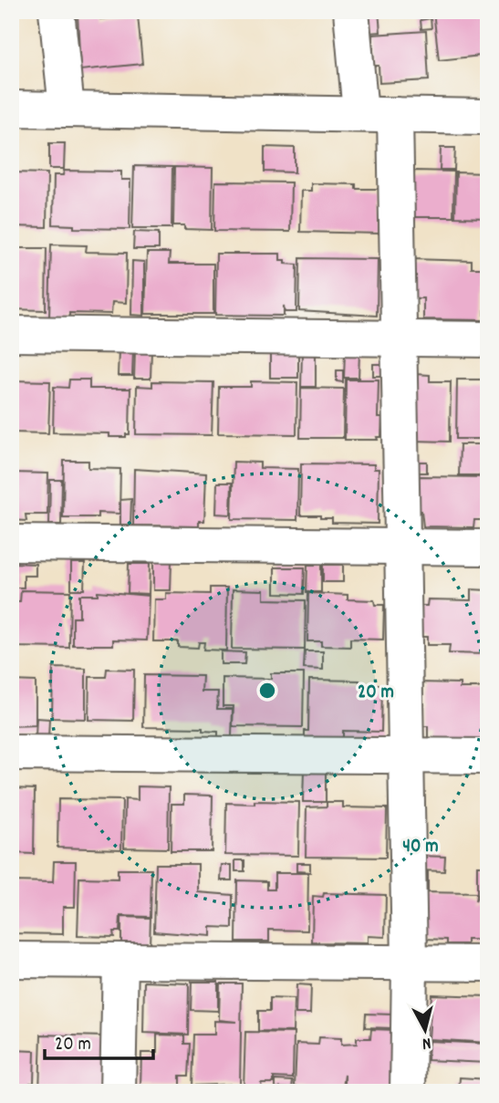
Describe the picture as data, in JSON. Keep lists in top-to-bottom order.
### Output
{
  "scale_bar": "20 m",
  "north": "bottom",
  "rings": ["20 m", "40 m"]
}
